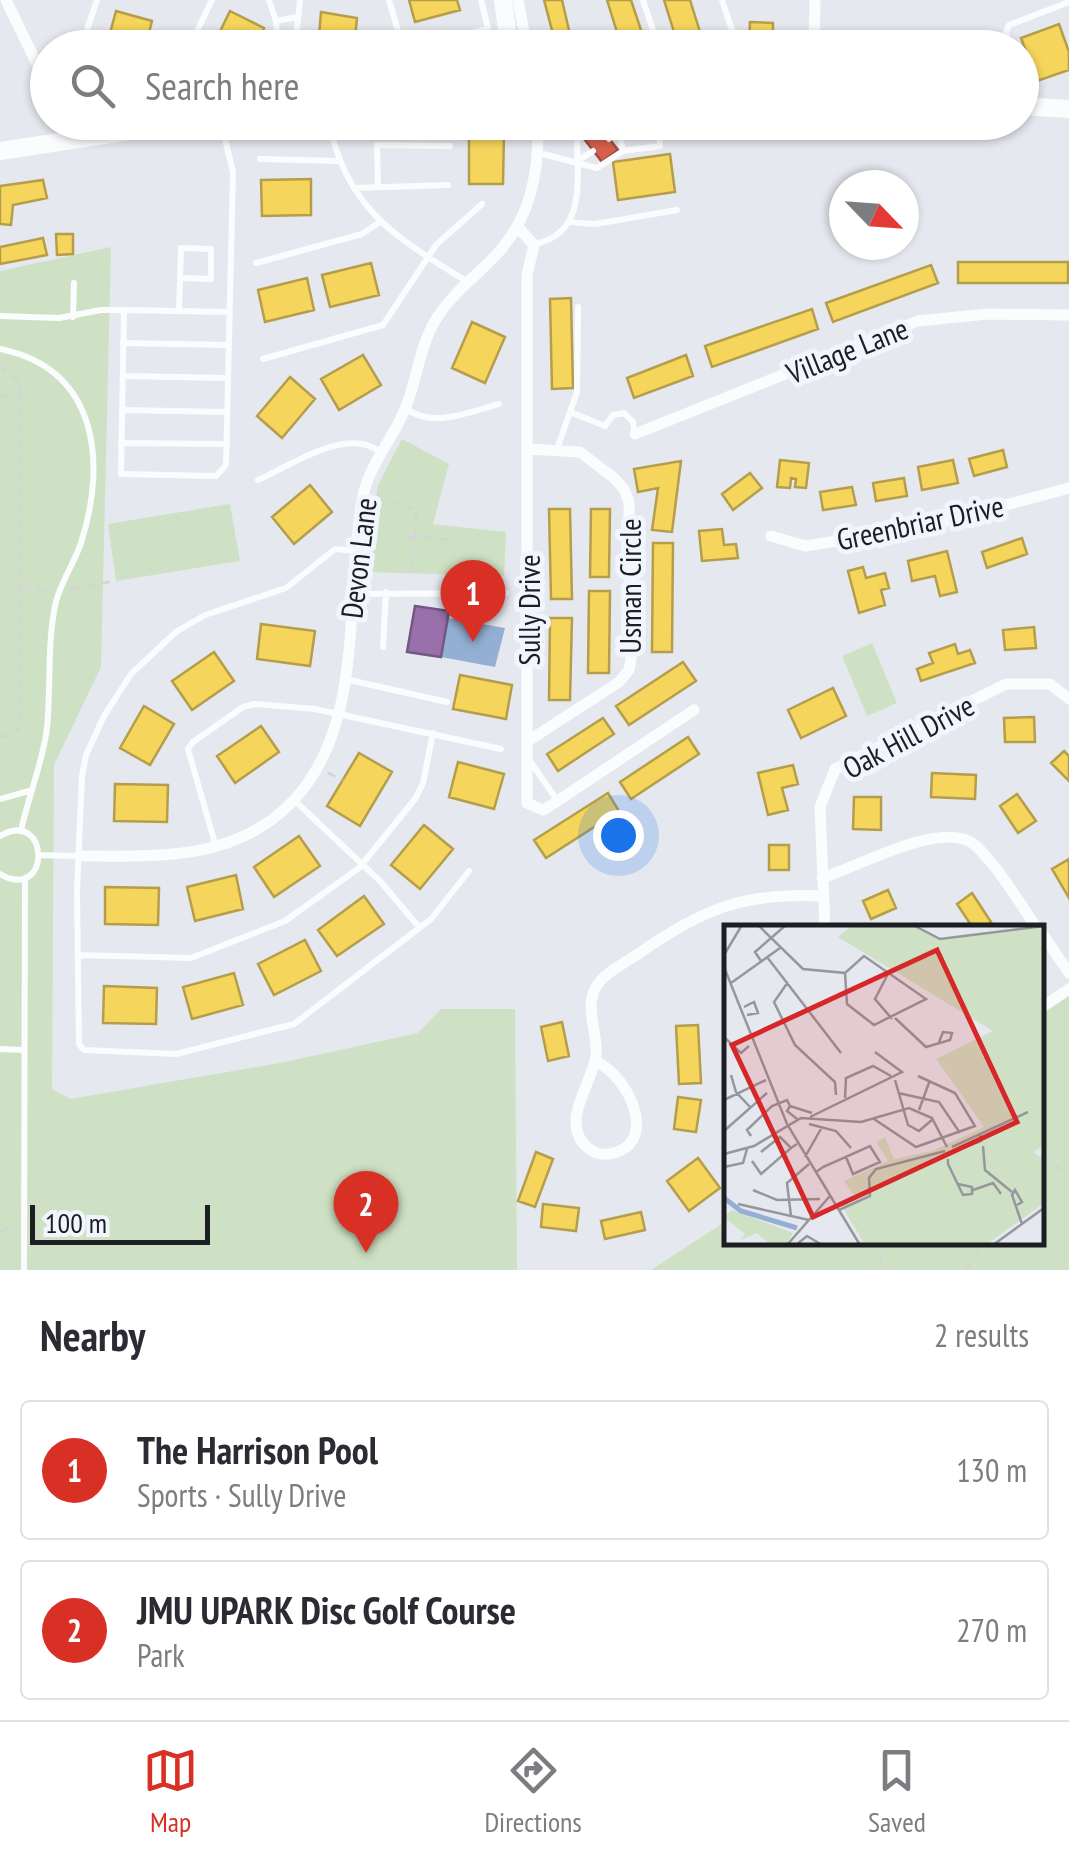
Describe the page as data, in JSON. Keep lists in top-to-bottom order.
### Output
{
  "streets": {
    "street": [
      "Village Lane",
      "Greenbriar Drive",
      "Devon Lane",
      "Usman Circle",
      "Sully Drive",
      "Oak Hill Drive"
    ]
  },
  "crossings": [
    ["Usman Circle", "Sully Drive"]
  ],
  "scale_bar": "100 m",
  "north": "bottom right",
  "page": {
    "search": "Search here",
    "pins": ["1", "2"],
    "scale": "100 m",
    "heading": ["Nearby", "2 results"],
    "list": [
      {
        "mark": "1",
        "name": "The Harrison Pool",
        "note": "Sports · Sully Drive",
        "value": "130 m"
      },
      {
        "mark": "2",
        "name": "JMU UPARK Disc Golf Course",
        "note": "Park",
        "value": "270 m"
      }
    ],
    "nav": ["Map", "Directions", "Saved"]
  }
}
